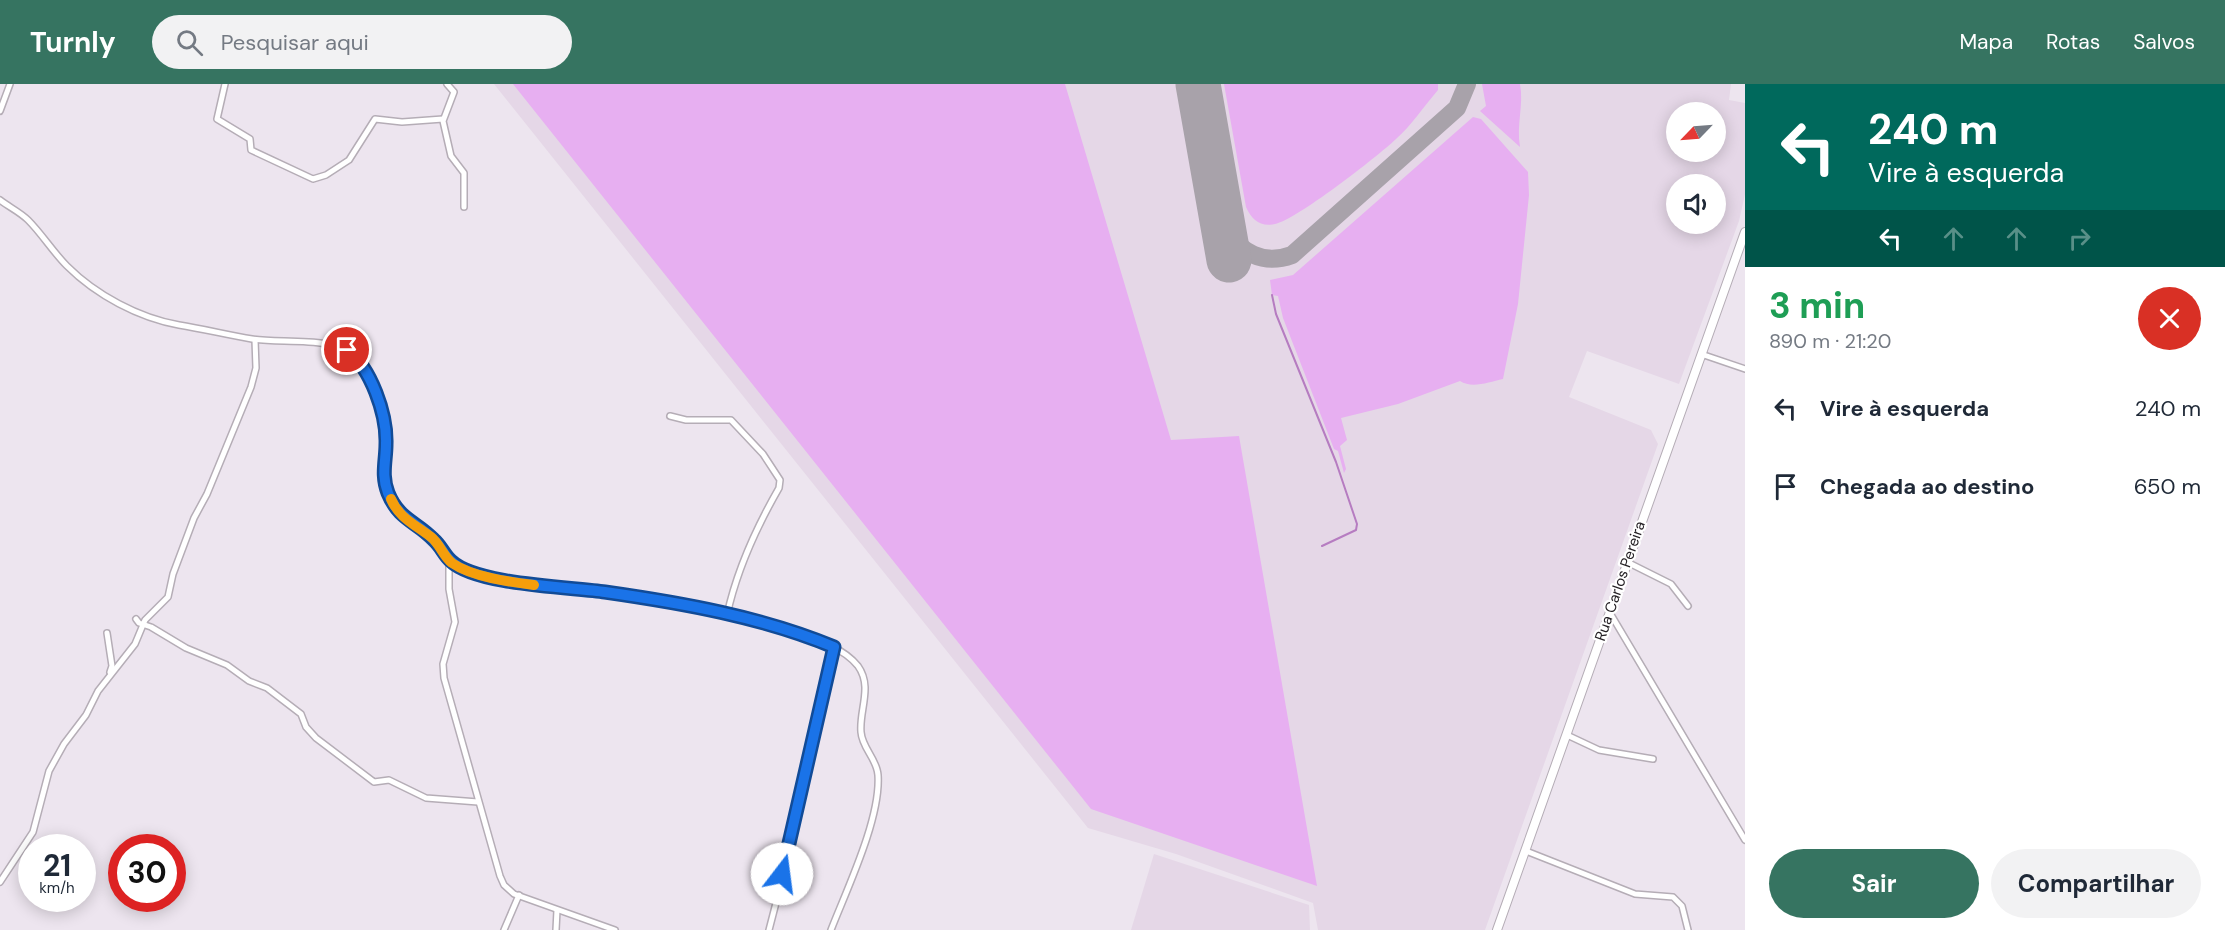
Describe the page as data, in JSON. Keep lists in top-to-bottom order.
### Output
{
  "streets": {
    "main road": ["Rua Carlos Pereira"]
  },
  "north": "bottom left",
  "page": {
    "header": "Turnly",
    "search": "Pesquisar aqui",
    "nav": ["Mapa", "Rotas", "Salvos"],
    "turn": ["240 m", "Vire à esquerda"],
    "heading": ["3 min", "890 m · 21:20"],
    "list": [
      {
        "name": "Vire à esquerda",
        "value": "240 m"
      },
      {
        "name": "Chegada ao destino",
        "value": "650 m"
      }
    ],
    "speed": "21 km/h",
    "limit": "30",
    "buttons": ["Sair", "Compartilhar"]
  }
}
